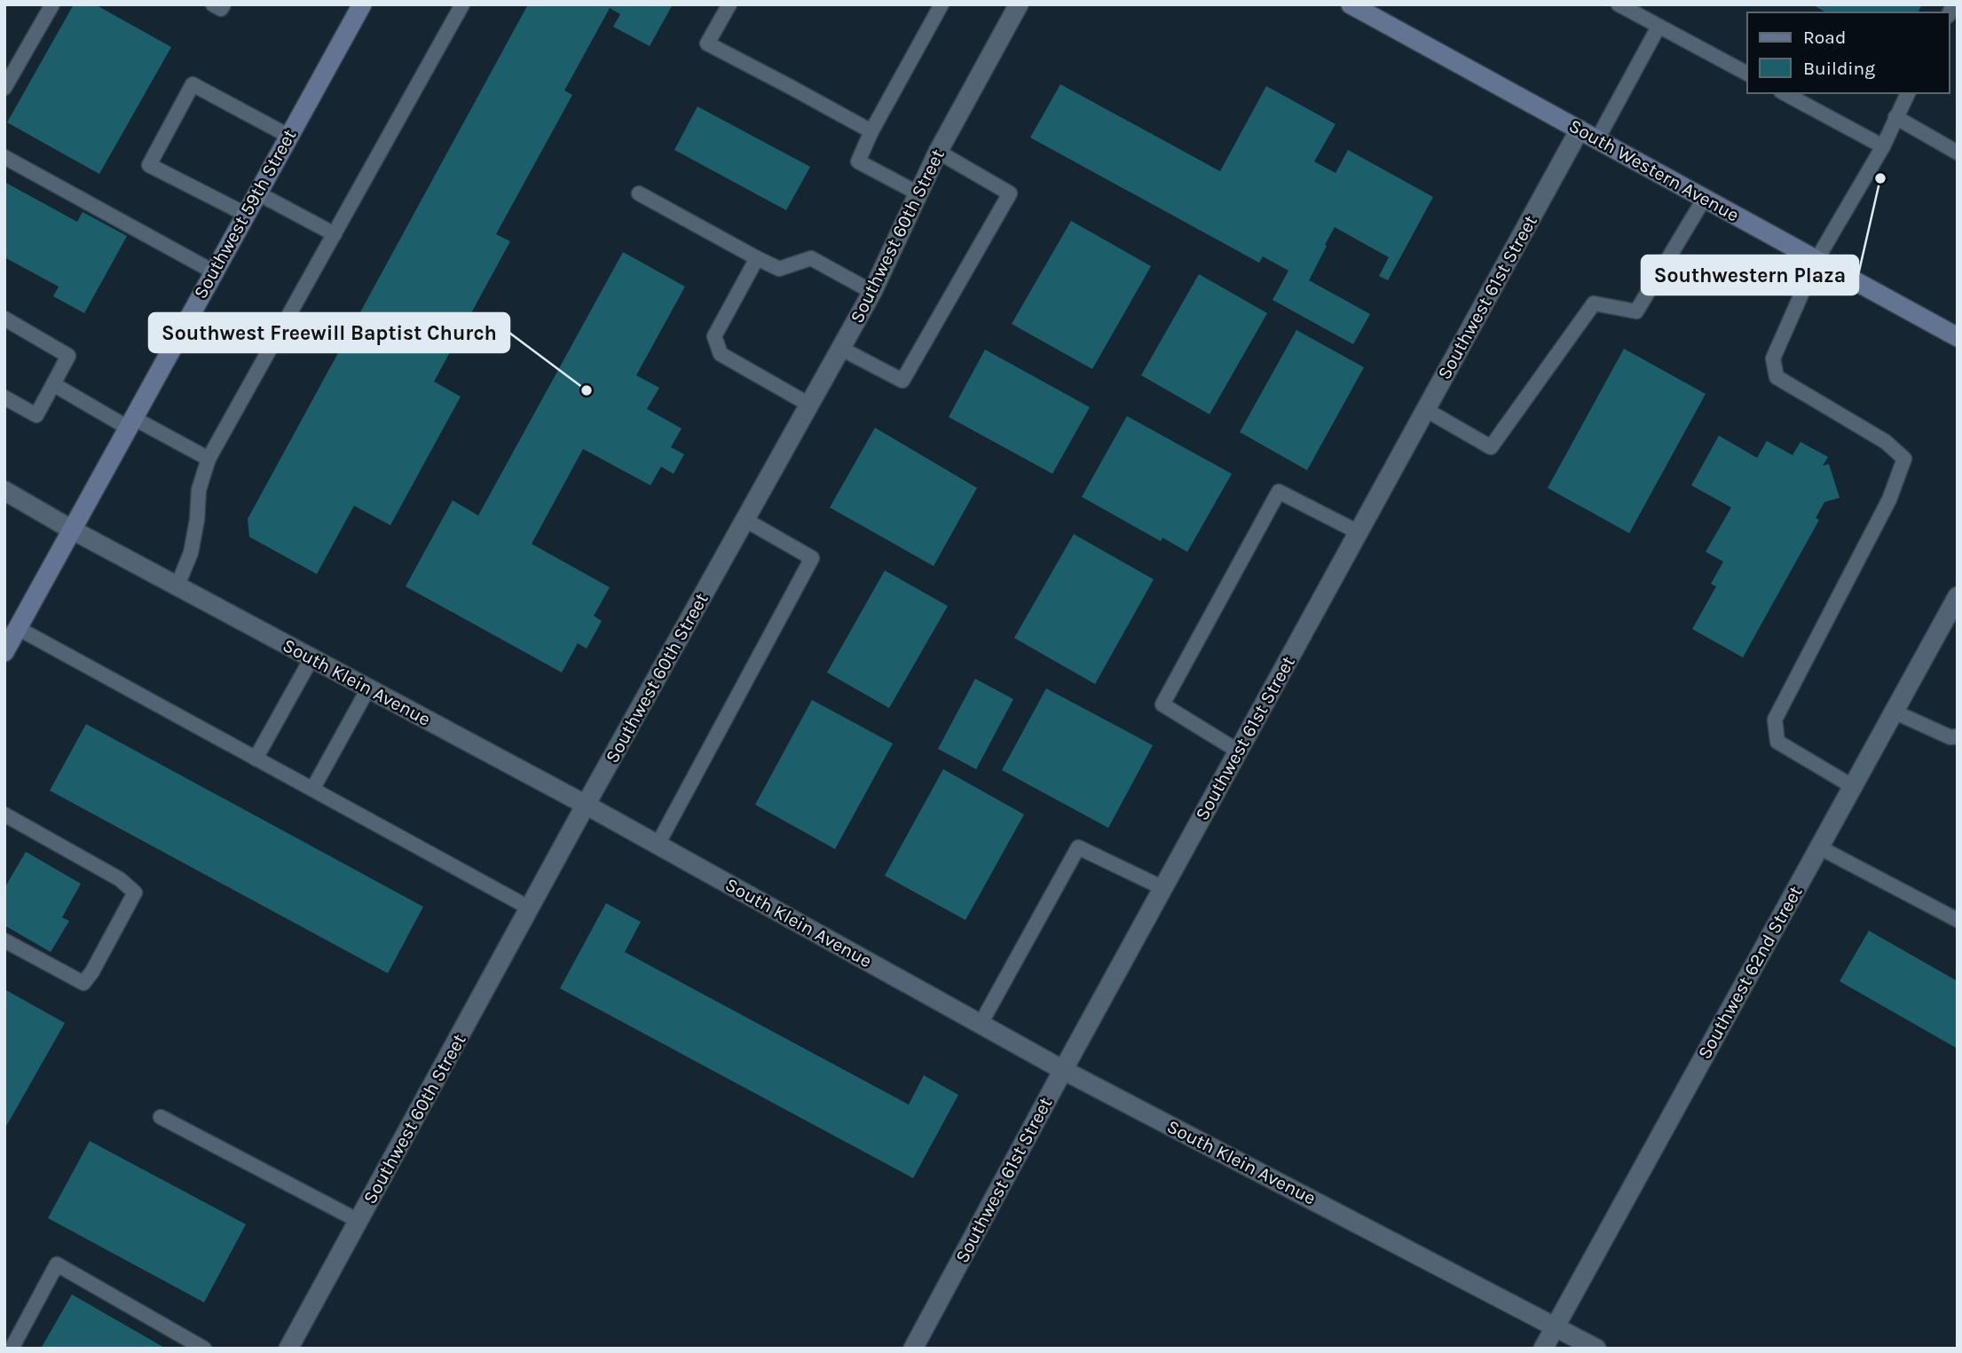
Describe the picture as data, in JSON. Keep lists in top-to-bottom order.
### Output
{
  "streets": {
    "main road": ["South Western Avenue", "Southwest 59th Street"],
    "street": [
      "Southwest 60th Street",
      "Southwest 61st Street",
      "South Klein Avenue",
      "Southwest 62nd Street"
    ]
  },
  "crossings": [
    ["South Western Avenue", "Southwest 61st Street"],
    ["Southwest 59th Street", "South Klein Avenue"],
    ["Southwest 60th Street", "South Klein Avenue"],
    ["Southwest 61st Street", "South Klein Avenue"],
    ["South Klein Avenue", "Southwest 62nd Street"]
  ],
  "places": ["Southwestern Plaza", "Southwest Freewill Baptist Church"],
  "legend": ["Road", "Building"]
}
